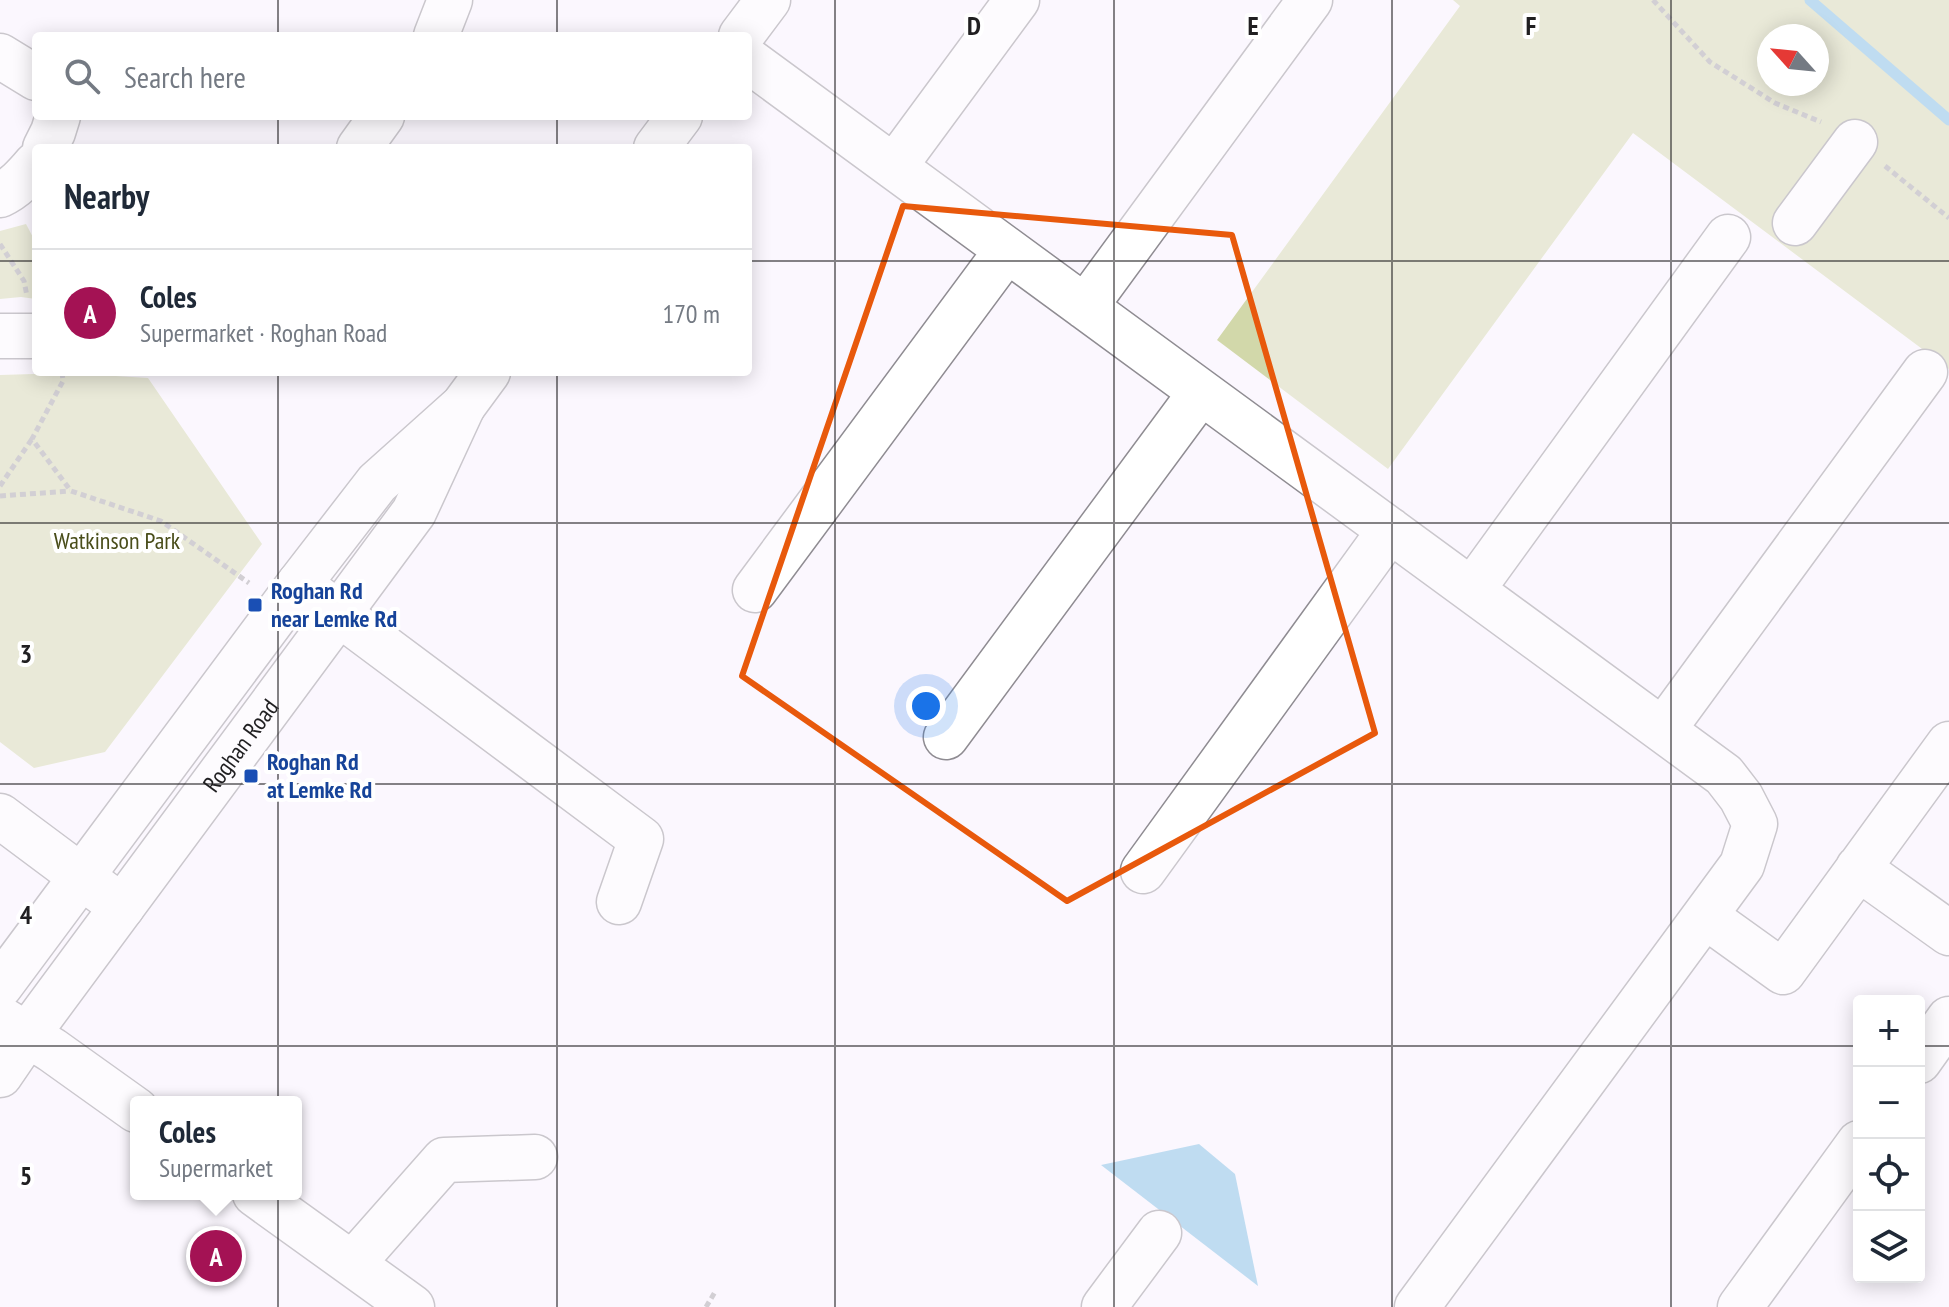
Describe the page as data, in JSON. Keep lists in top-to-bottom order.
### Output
{
  "streets": {
    "main road": ["Roghan Road"]
  },
  "parks": ["Watkinson Park"],
  "places": {
    "transit": ["Roghan Rd near Lemke Rd", "Roghan Rd at Lemke Rd"]
  },
  "north": "top left",
  "page": {
    "search": "Search here",
    "heading": "Nearby",
    "list": [
      {
        "mark": "A",
        "name": "Coles",
        "note": "Supermarket · Roghan Road",
        "value": "170 m"
      }
    ],
    "map_buttons": ["+", "−"],
    "popup": ["Coles", "Supermarket"],
    "pins": "A"
  },
  "grid": {
    "columns": ["D", "E", "F"],
    "rows": ["3", "4", "5"]
  }
}
